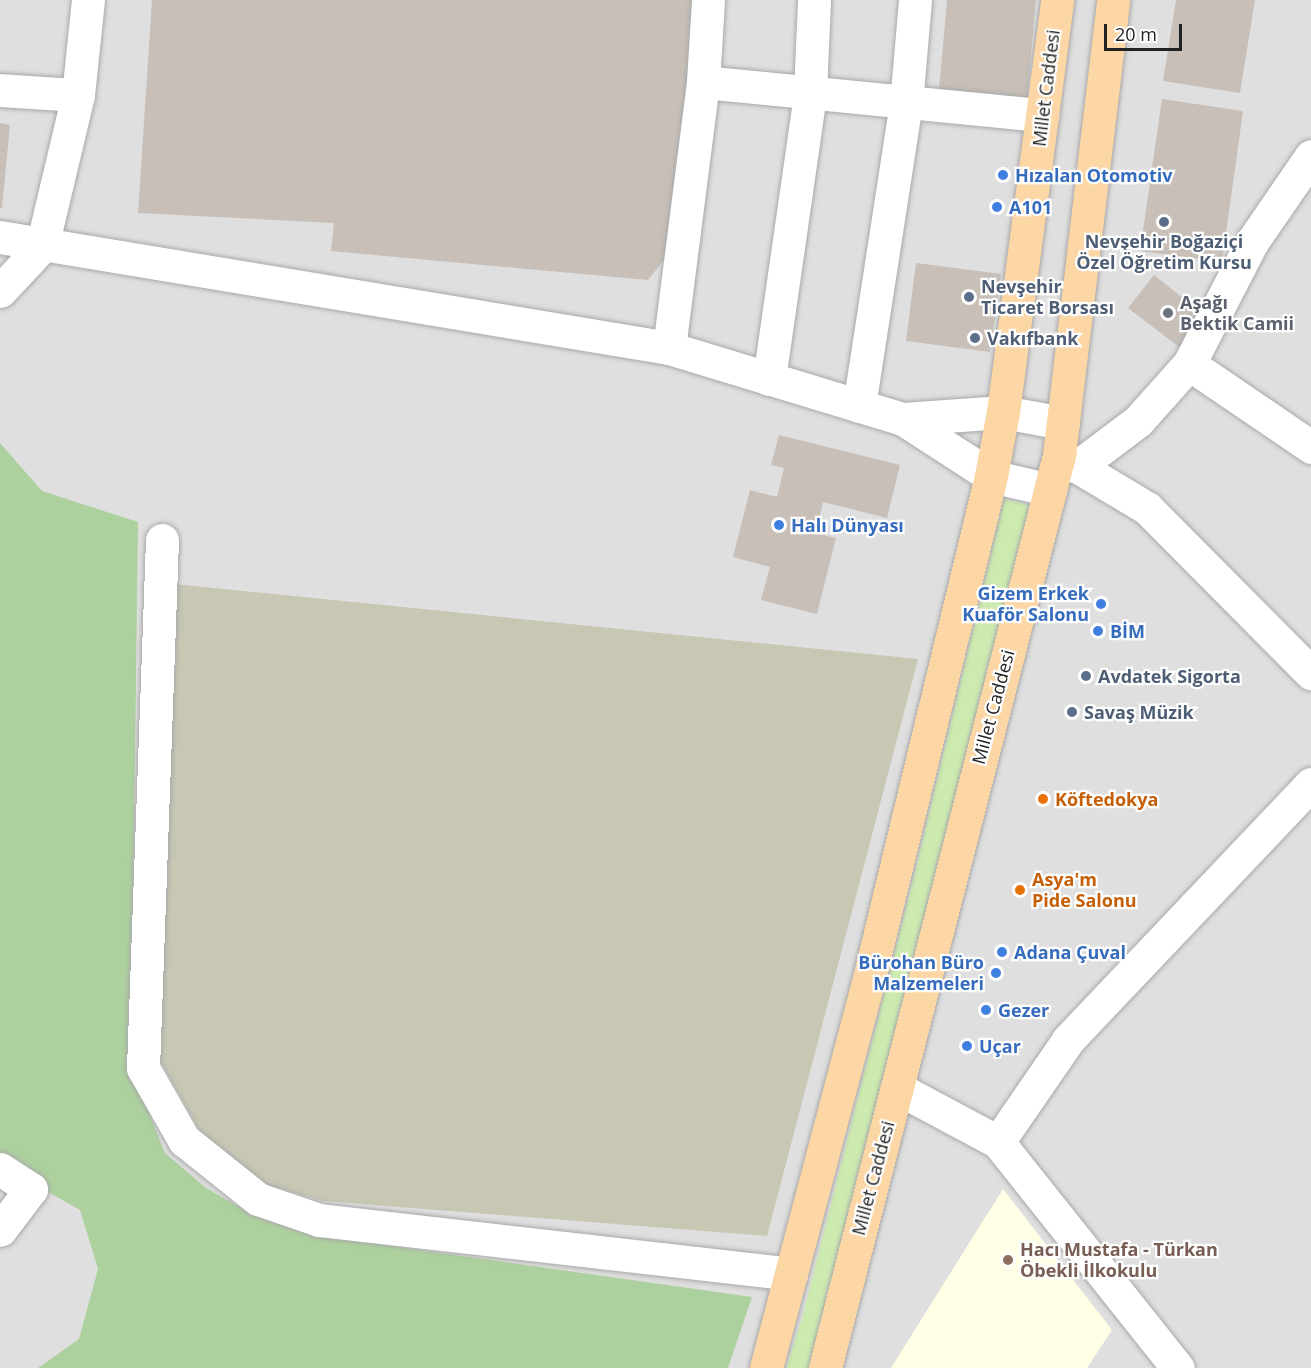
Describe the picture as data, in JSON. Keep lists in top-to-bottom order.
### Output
{
  "streets": {
    "main road": ["Millet Caddesi"]
  },
  "places": [
    "Hızalan Otomotiv",
    "A101",
    "Nevşehir Boğaziçi Özel Öğretim Kursu",
    "Nevşehir Ticaret Borsası",
    "Aşağı Bektik Camii",
    "Vakıfbank",
    "Halı Dünyası",
    "Gizem Erkek Kuaför Salonu",
    "BİM",
    "Avdatek Sigorta",
    "Savaş Müzik",
    "Köftedokya",
    "Asya'm Pide Salonu",
    "Adana Çuval",
    "Bürohan Büro Malzemeleri",
    "Gezer",
    "Uçar",
    "Hacı Mustafa - Türkan Öbekli İlkokulu"
  ],
  "scale_bar": "20 m"
}
